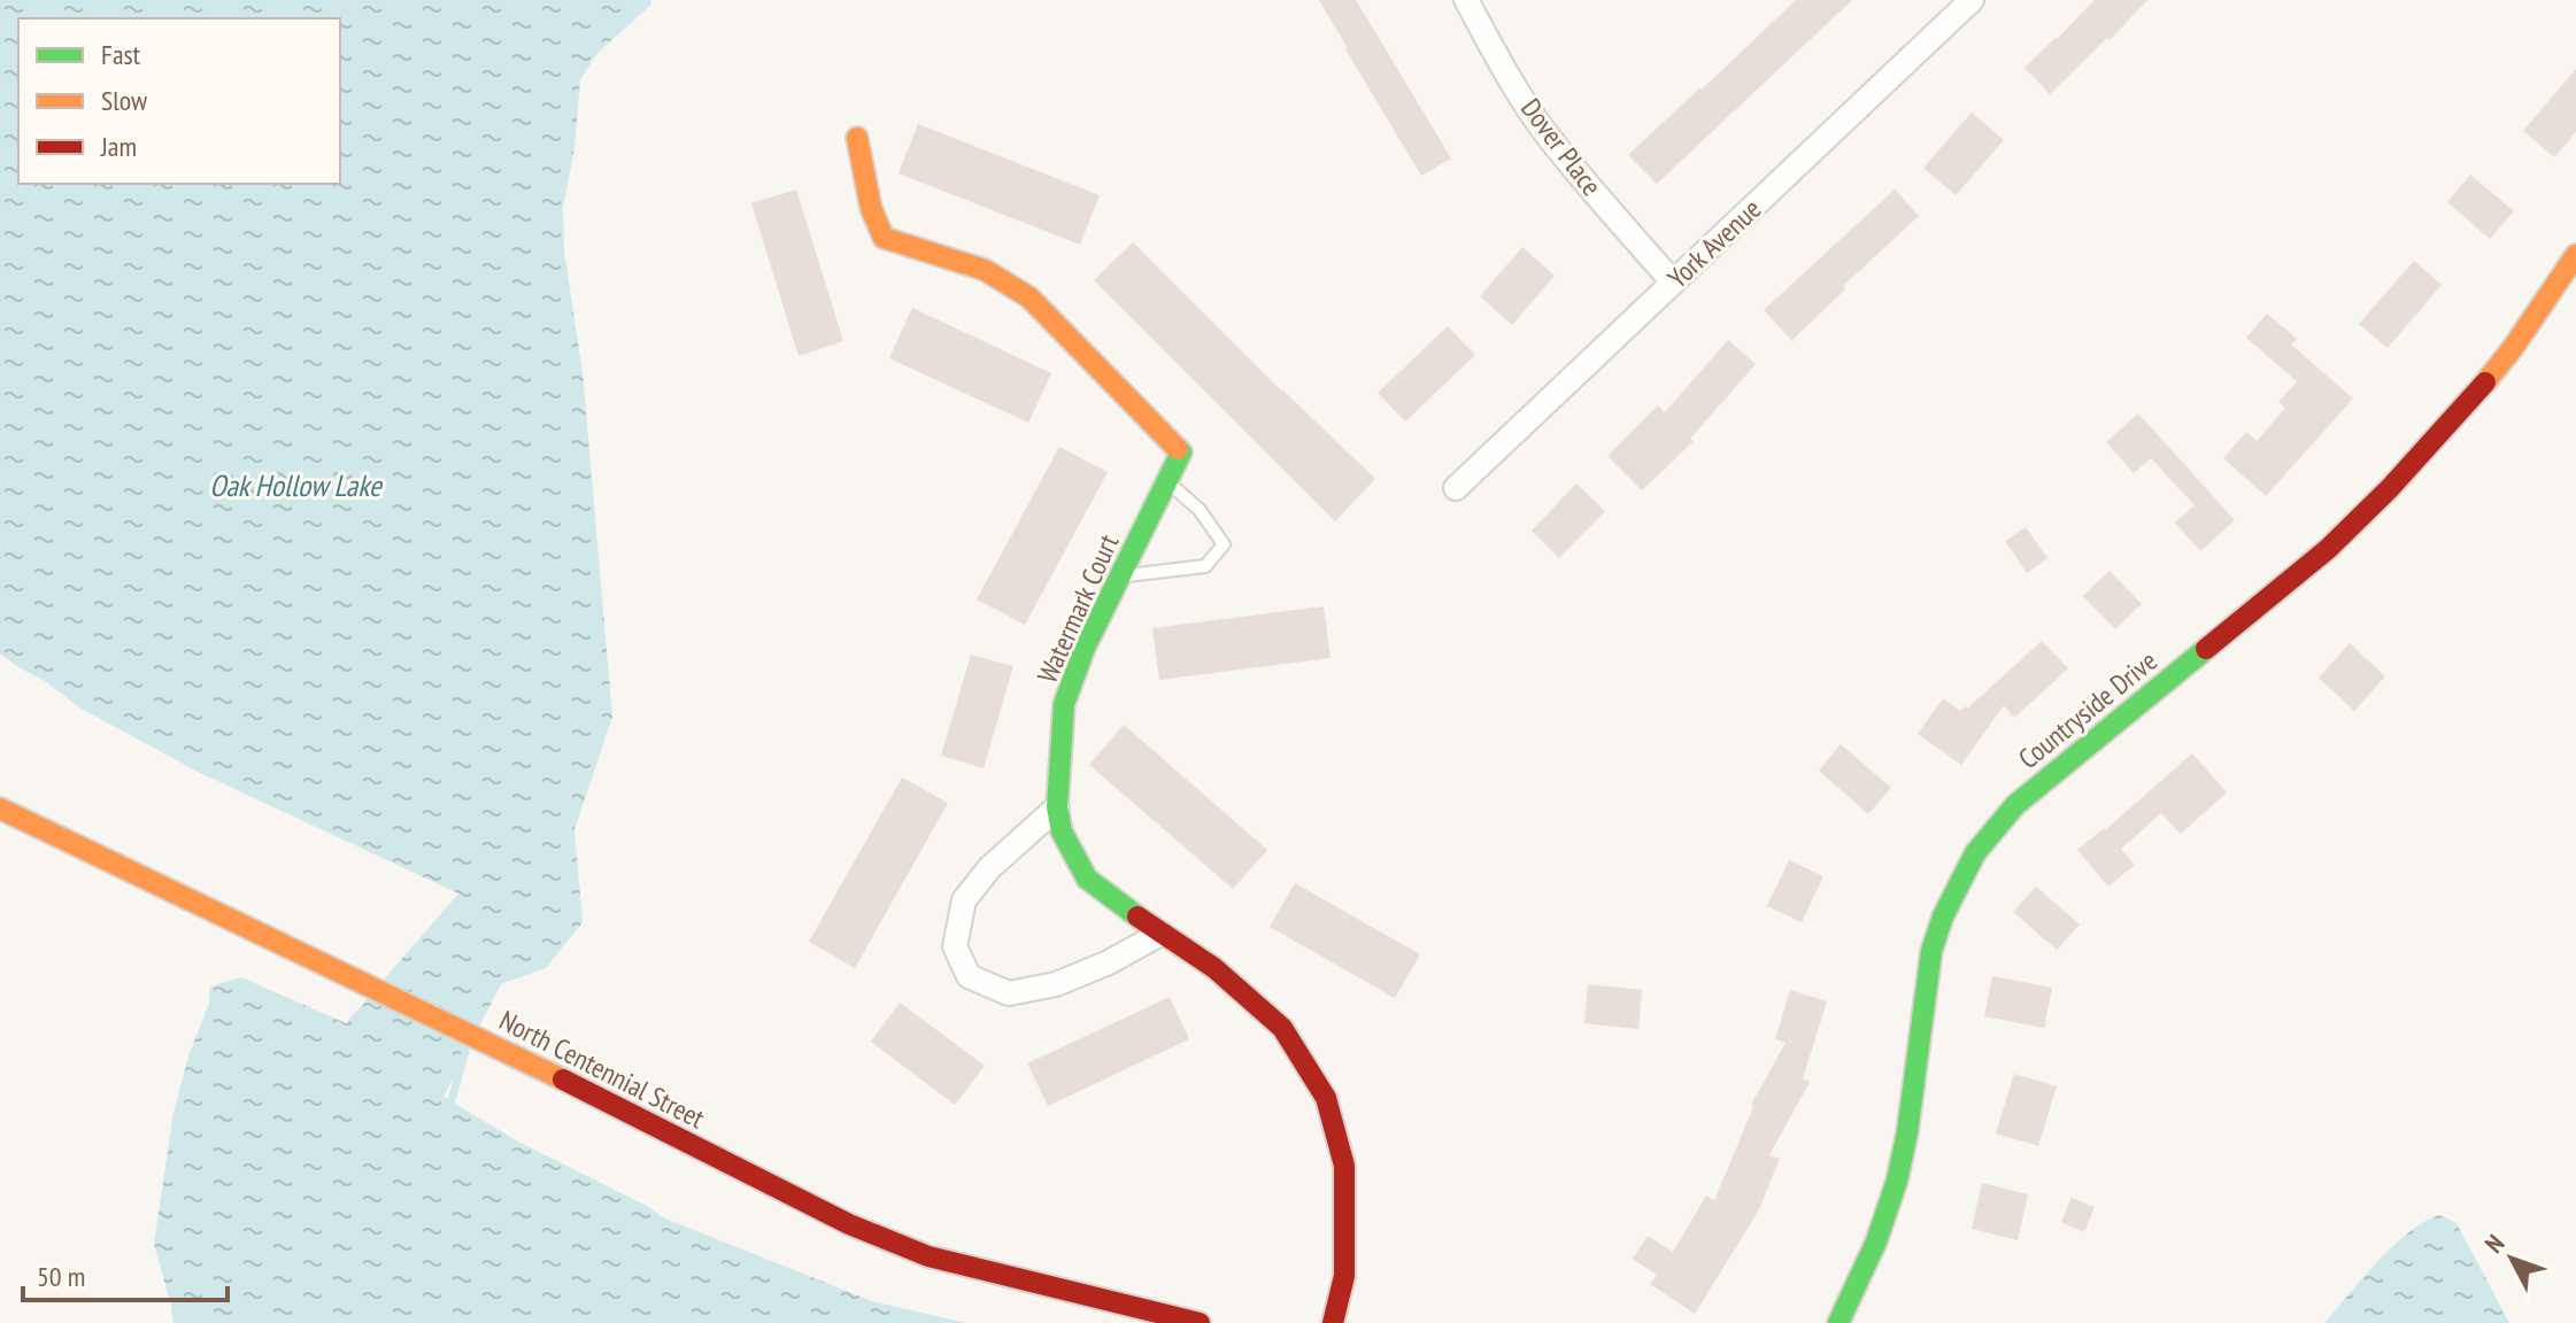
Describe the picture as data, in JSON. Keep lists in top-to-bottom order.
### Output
{
  "streets": {
    "street": [
      "Dover Place",
      "York Avenue",
      "Watermark Court",
      "Countryside Drive",
      "North Centennial Street"
    ]
  },
  "crossings": [
    ["Dover Place", "York Avenue"]
  ],
  "water": ["Oak Hollow Lake"],
  "legend": ["Fast", "Slow", "Jam"],
  "scale_bar": "50 m",
  "north": "top left"
}
